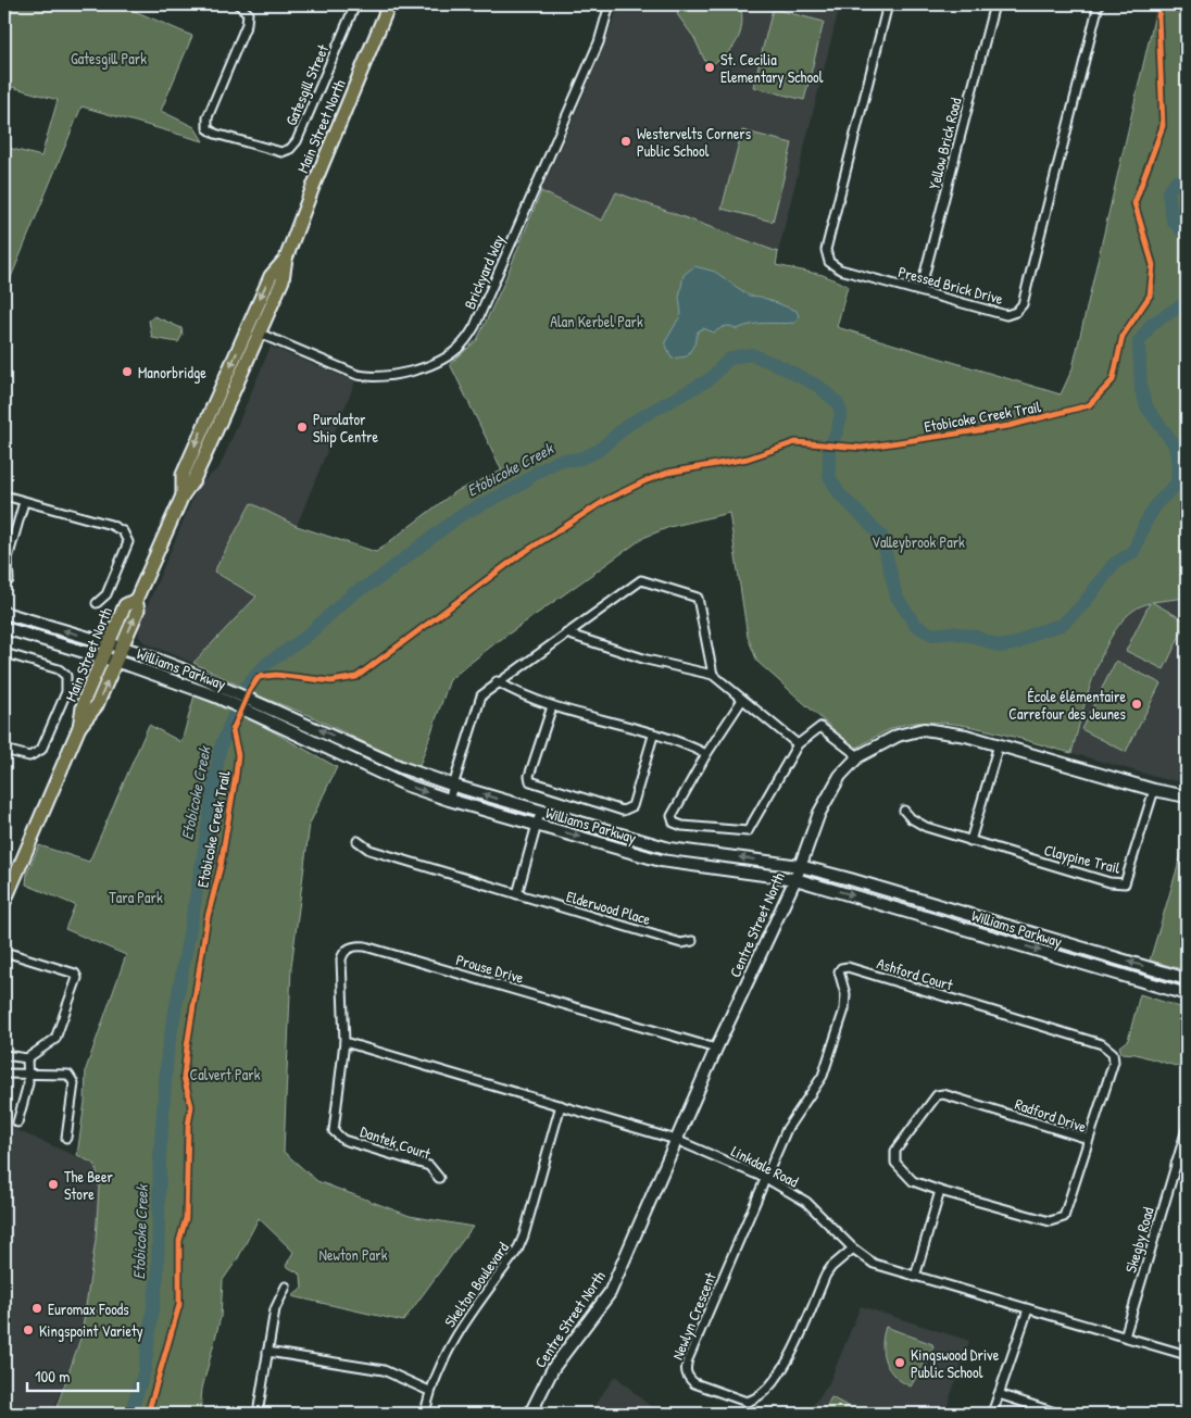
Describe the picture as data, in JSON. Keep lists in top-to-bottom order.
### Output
{
  "streets": {
    "main road": ["Main Street North", "Williams Parkway", "Centre Street North"],
    "street": [
      "Gatesgill Street",
      "Yellow Brick Road",
      "Brickyard Way",
      "Pressed Brick Drive",
      "Claypine Trail",
      "Elderwood Place",
      "Prouse Drive",
      "Ashford Court",
      "Radford Drive",
      "Dantek Court",
      "Linkdale Road",
      "Skegby Road",
      "Skelton Boulevard",
      "Newlyn Crescent"
    ],
    "cycle path": ["Etobicoke Creek Trail"]
  },
  "crossings": [
    ["Main Street North", "Brickyard Way"],
    ["Main Street North", "Williams Parkway"],
    ["Yellow Brick Road", "Pressed Brick Drive"],
    ["Williams Parkway", "Centre Street North"],
    ["Claypine Trail", "Centre Street North"],
    ["Centre Street North", "Prouse Drive"],
    ["Centre Street North", "Linkdale Road"],
    ["Prouse Drive", "Dantek Court"],
    ["Prouse Drive", "Linkdale Road"],
    ["Ashford Court", "Radford Drive"],
    ["Ashford Court", "Linkdale Road"],
    ["Ashford Court", "Newlyn Crescent"],
    ["Dantek Court", "Linkdale Road"],
    ["Linkdale Road", "Skegby Road"],
    ["Linkdale Road", "Skelton Boulevard"],
    ["Linkdale Road", "Newlyn Crescent"]
  ],
  "water": ["Etobicoke Creek"],
  "parks": [
    "Gatesgill Park",
    "Alan Kerbel Park",
    "Valleybrook Park",
    "Tara Park",
    "Calvert Park",
    "Newton Park"
  ],
  "places": [
    "St. Cecilia Elementary School",
    "Westervelts Corners Public School",
    "Manorbridge",
    "Purolator Ship Centre",
    "École élémentaire Carrefour des Jeunes",
    "The Beer Store",
    "Euromax Foods",
    "Kingspoint Variety",
    "Kingswood Drive Public School"
  ],
  "scale_bar": "100 m"
}
